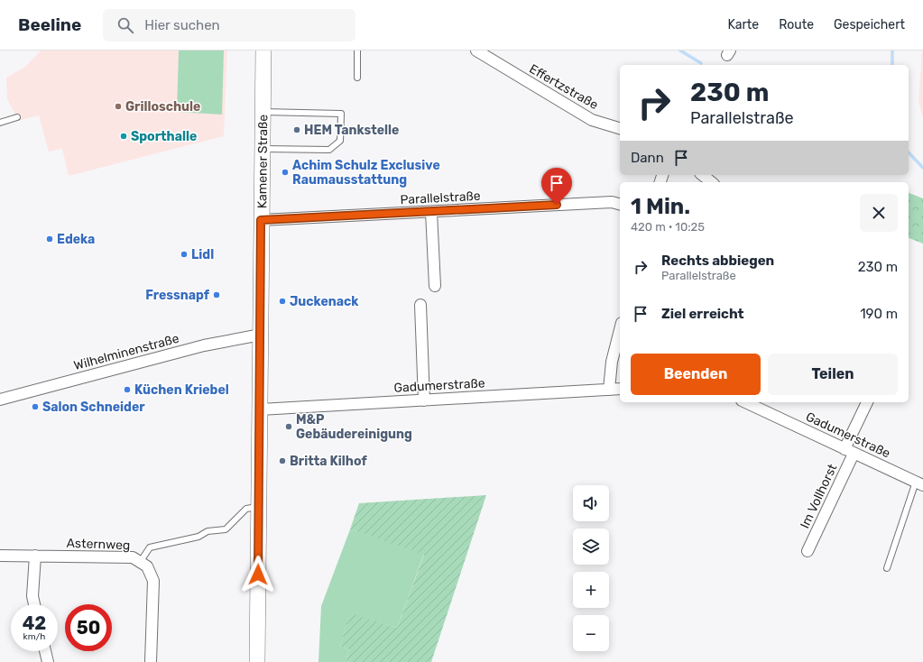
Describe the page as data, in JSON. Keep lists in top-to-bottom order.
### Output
{
  "streets": {
    "main road": ["Kamener Straße"],
    "street": [
      "Effertzstraße",
      "Parallelstraße",
      "Wilhelminenstraße",
      "Gadumerstraße",
      "Im Vollhorst",
      "Asternweg"
    ]
  },
  "crossings": [
    ["Kamener Straße", "Parallelstraße"],
    ["Kamener Straße", "Wilhelminenstraße"],
    ["Kamener Straße", "Gadumerstraße"],
    ["Gadumerstraße", "Im Vollhorst"]
  ],
  "places": [
    "Grilloschule",
    "HEM Tankstelle",
    "Sporthalle",
    "Achim Schulz Exclusive Raumausstattung",
    "Edeka",
    "Lidl",
    "Fressnapf",
    "Juckenack",
    "Küchen Kriebel",
    "Salon Schneider",
    "M&P Gebäudereinigung",
    "Britta Kilhof"
  ],
  "page": {
    "header": "Beeline",
    "search": "Hier suchen",
    "nav": ["Karte", "Route", "Gespeichert"],
    "turn": ["230 m", "Parallelstraße"],
    "then": "Dann",
    "heading": ["1 Min.", "420 m · 10:25"],
    "list": [
      {
        "name": "Rechts abbiegen",
        "note": "Parallelstraße",
        "value": "230 m"
      },
      {
        "name": "Ziel erreicht",
        "value": "190 m"
      }
    ],
    "buttons": ["Beenden", "Teilen"],
    "map_buttons": ["+", "−"],
    "speed": "42 km/h",
    "limit": "50"
  }
}
